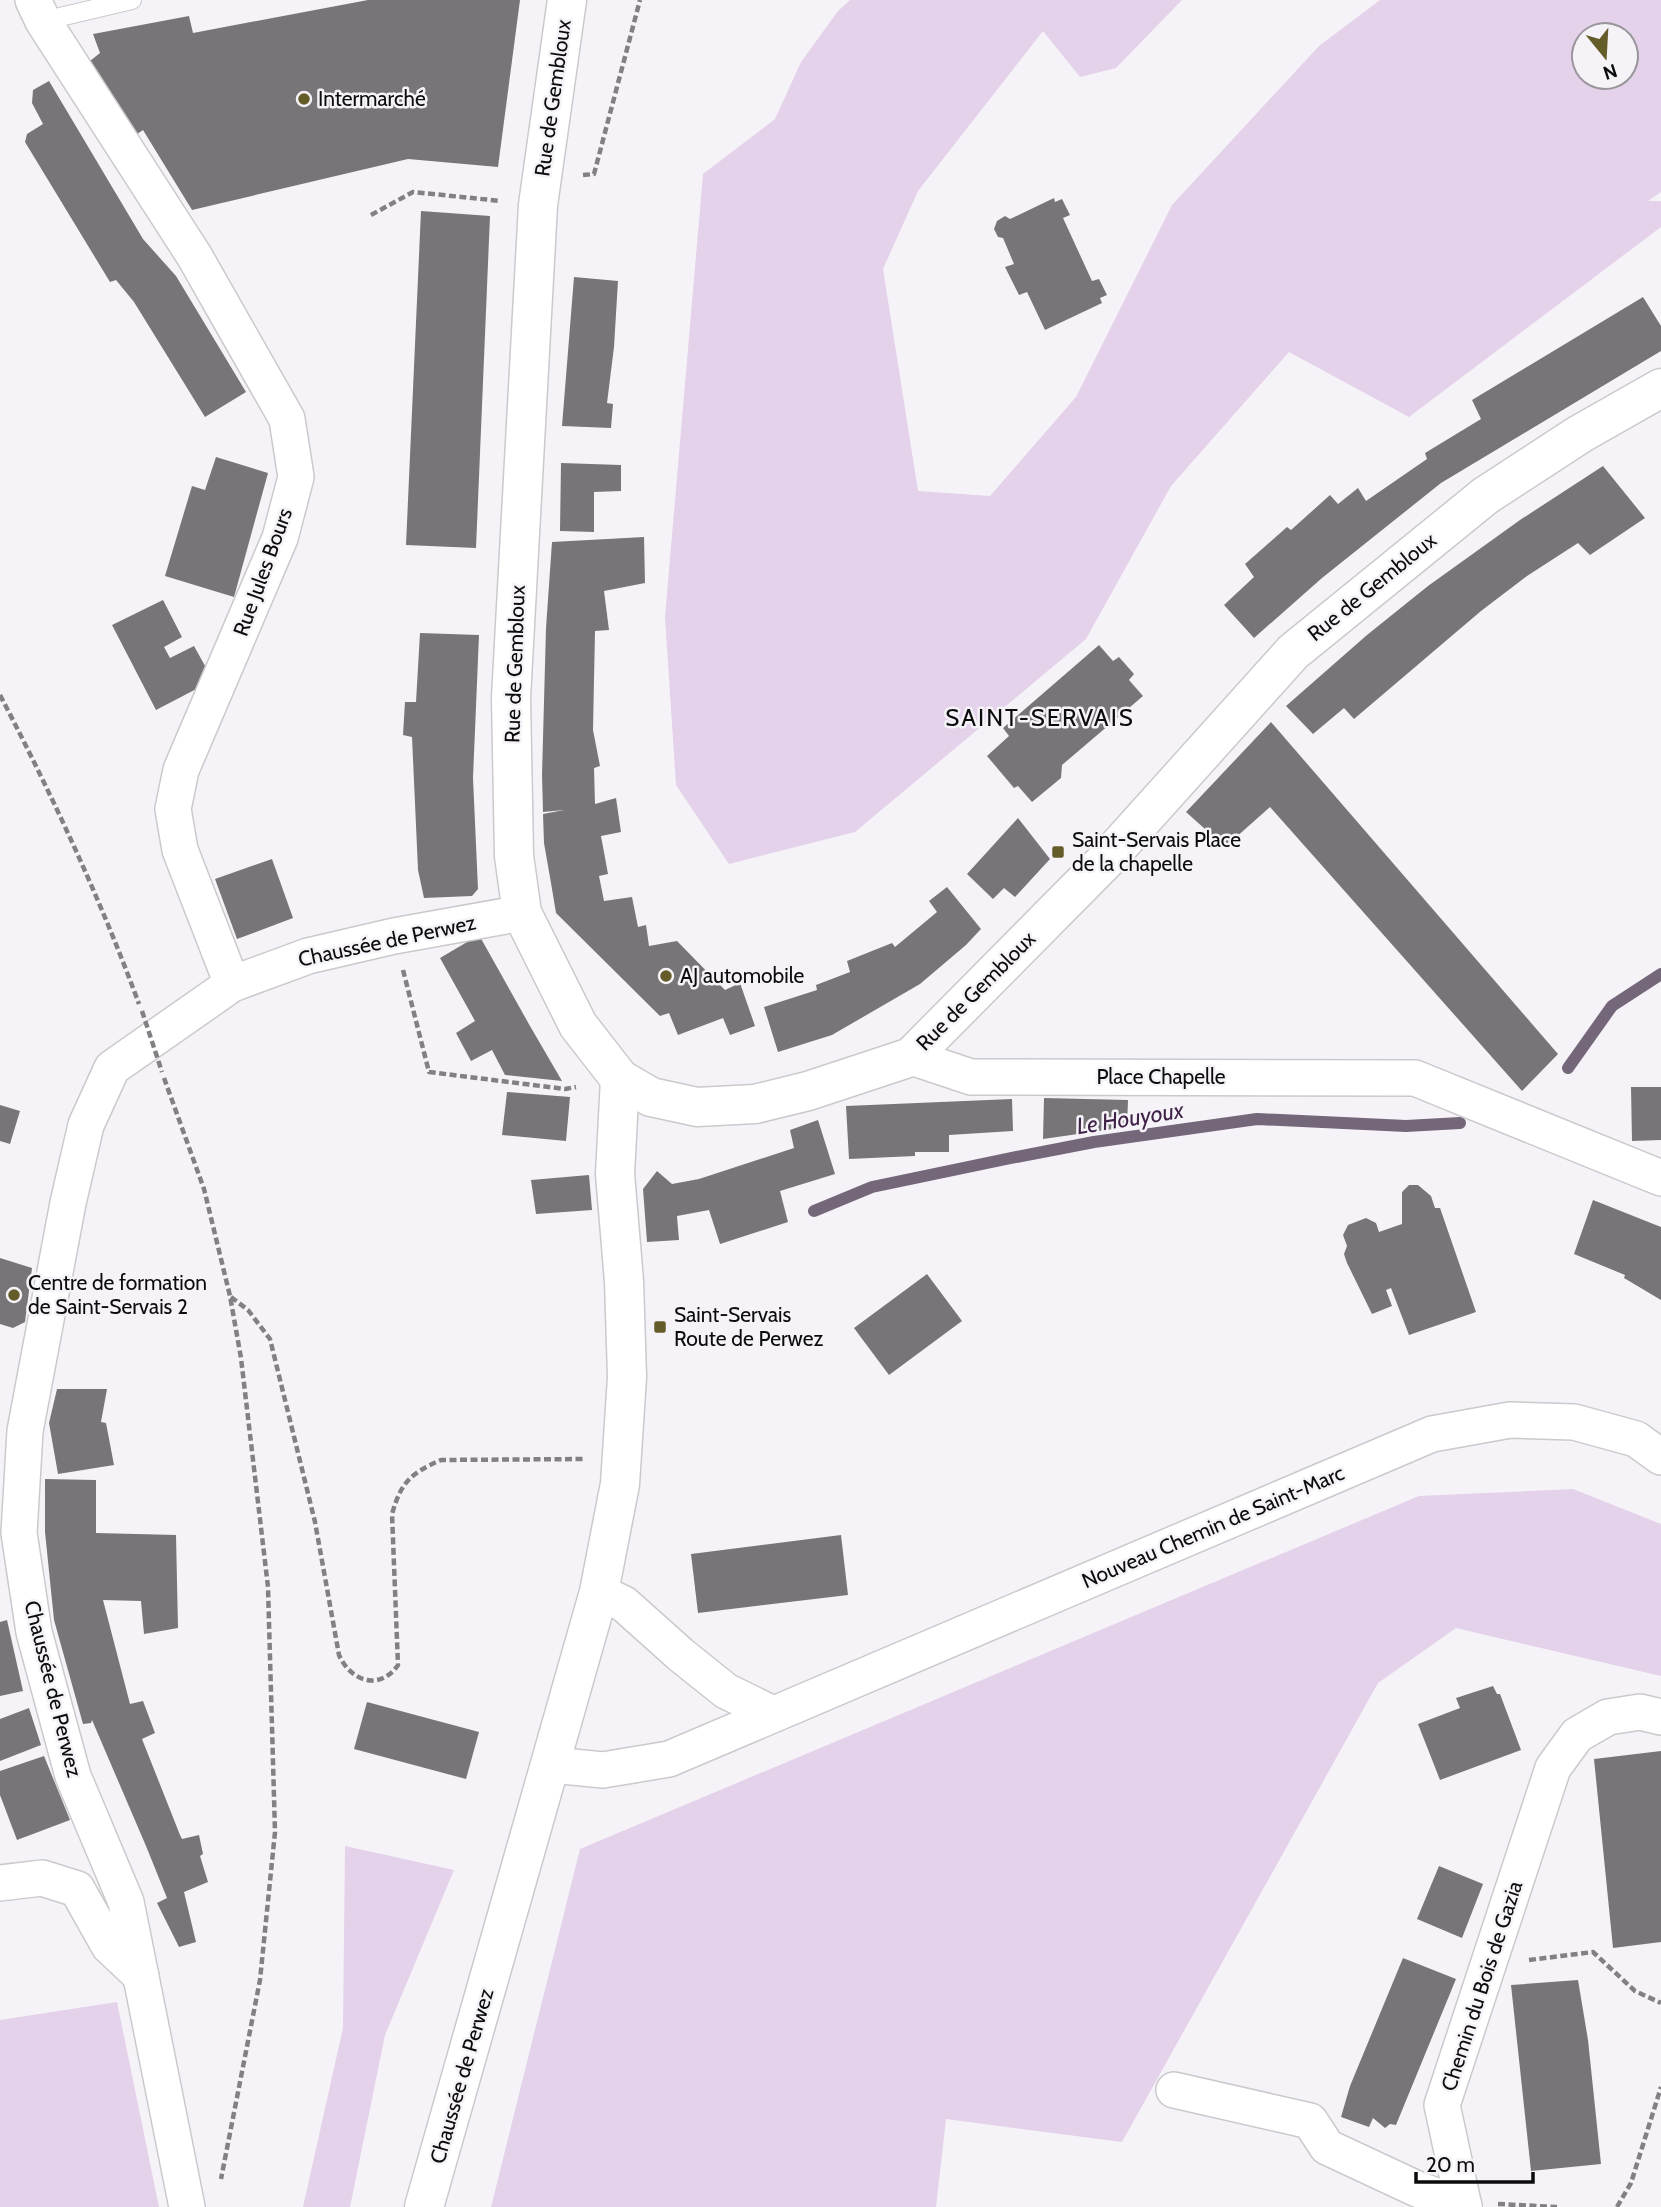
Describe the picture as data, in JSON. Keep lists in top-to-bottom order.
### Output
{
  "streets": {
    "main road": ["Rue de Gembloux", "Chaussée de Perwez"],
    "street": [
      "Rue Jules Bours",
      "Place Chapelle",
      "Nouveau Chemin de Saint-Marc",
      "Chemin du Bois de Gazia"
    ]
  },
  "crossings": [
    ["Rue de Gembloux", "Chaussée de Perwez"],
    ["Rue de Gembloux", "Place Chapelle"],
    ["Rue Jules Bours", "Chaussée de Perwez"],
    ["Chaussée de Perwez", "Nouveau Chemin de Saint-Marc"]
  ],
  "districts": ["SAINT-SERVAIS"],
  "water": ["Le Houyoux"],
  "places": {
    "other": ["Intermarché", "AJ automobile", "Centre de formation de Saint-Servais 2"],
    "transit": ["Saint-Servais Place de la chapelle", "Saint-Servais Route de Perwez"]
  },
  "scale_bar": "20 m",
  "north": "bottom"
}
